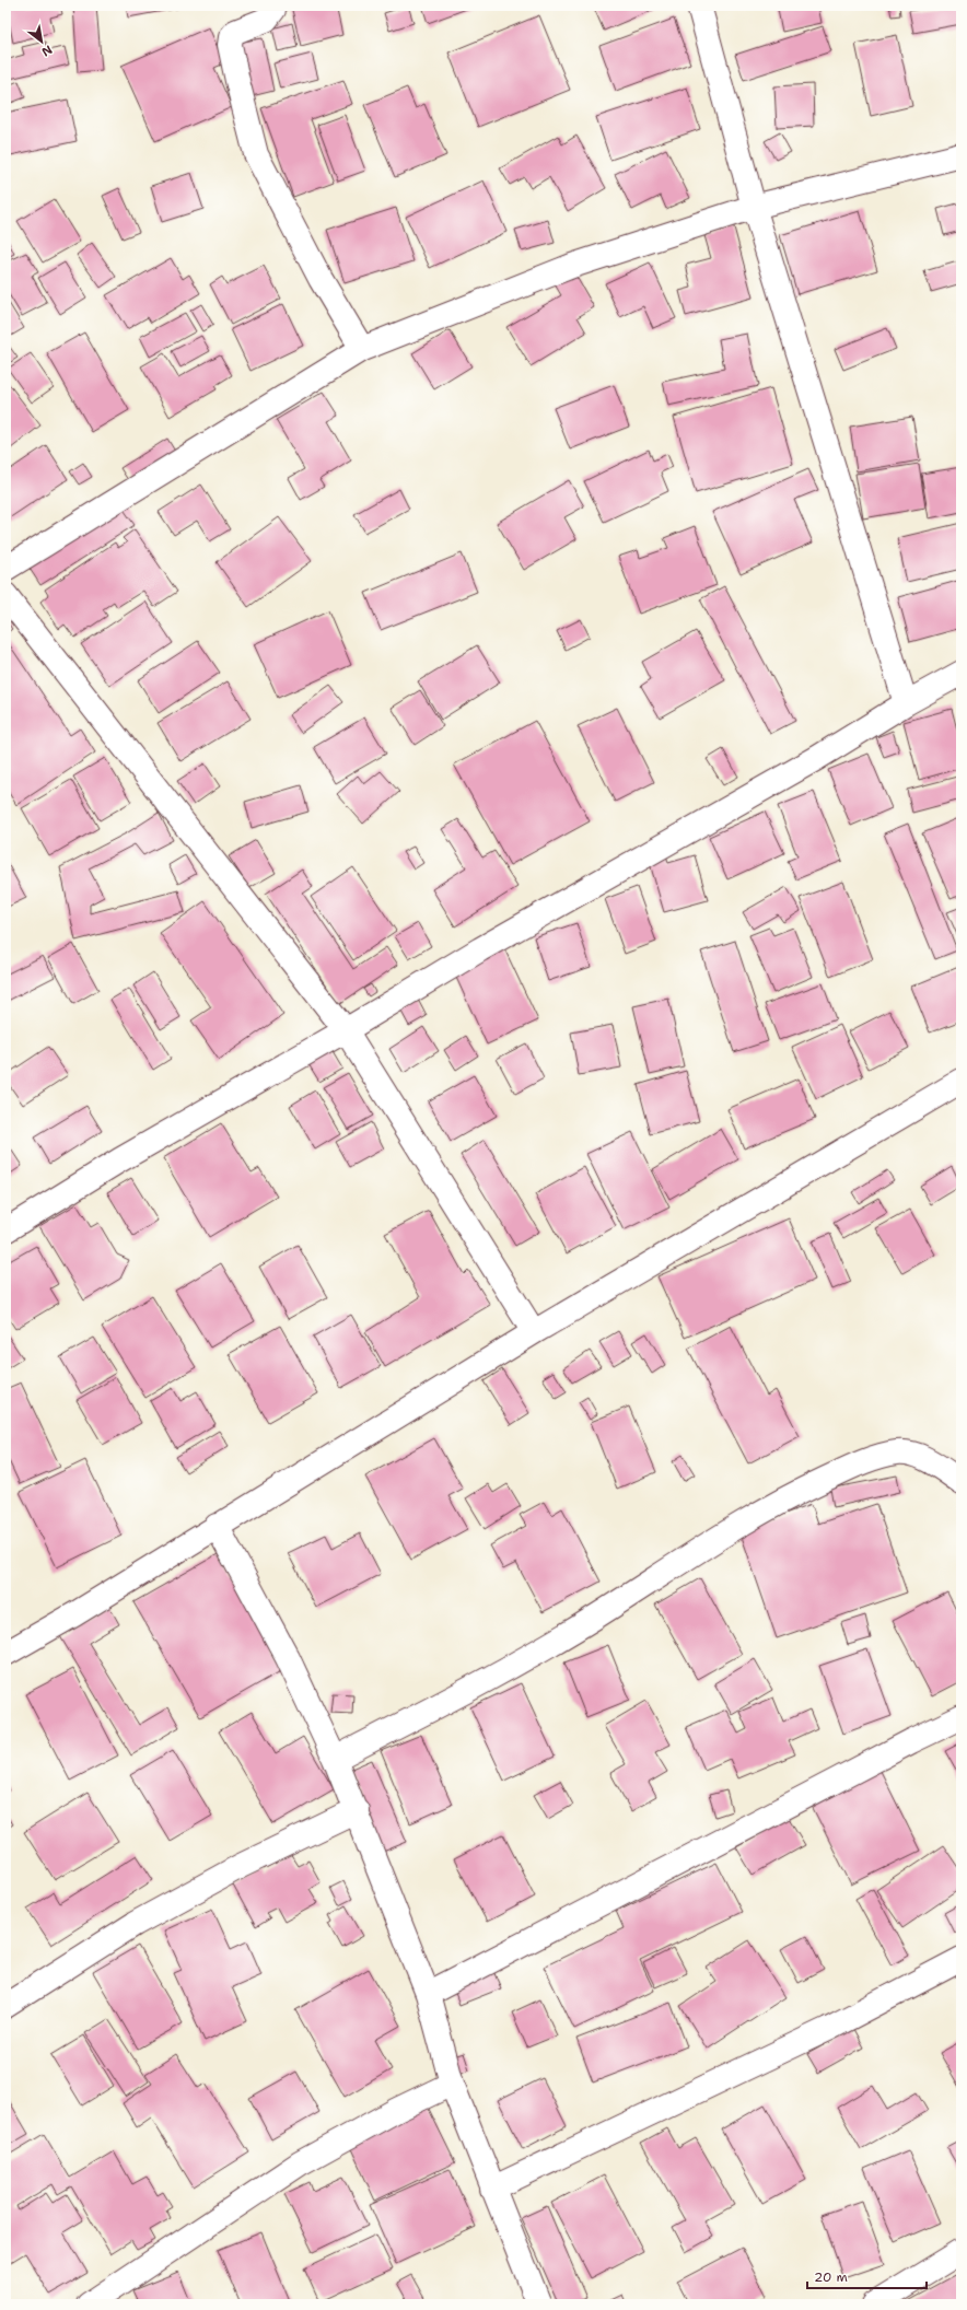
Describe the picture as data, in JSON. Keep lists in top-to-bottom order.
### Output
{
  "scale_bar": "20 m",
  "north": "bottom right"
}
